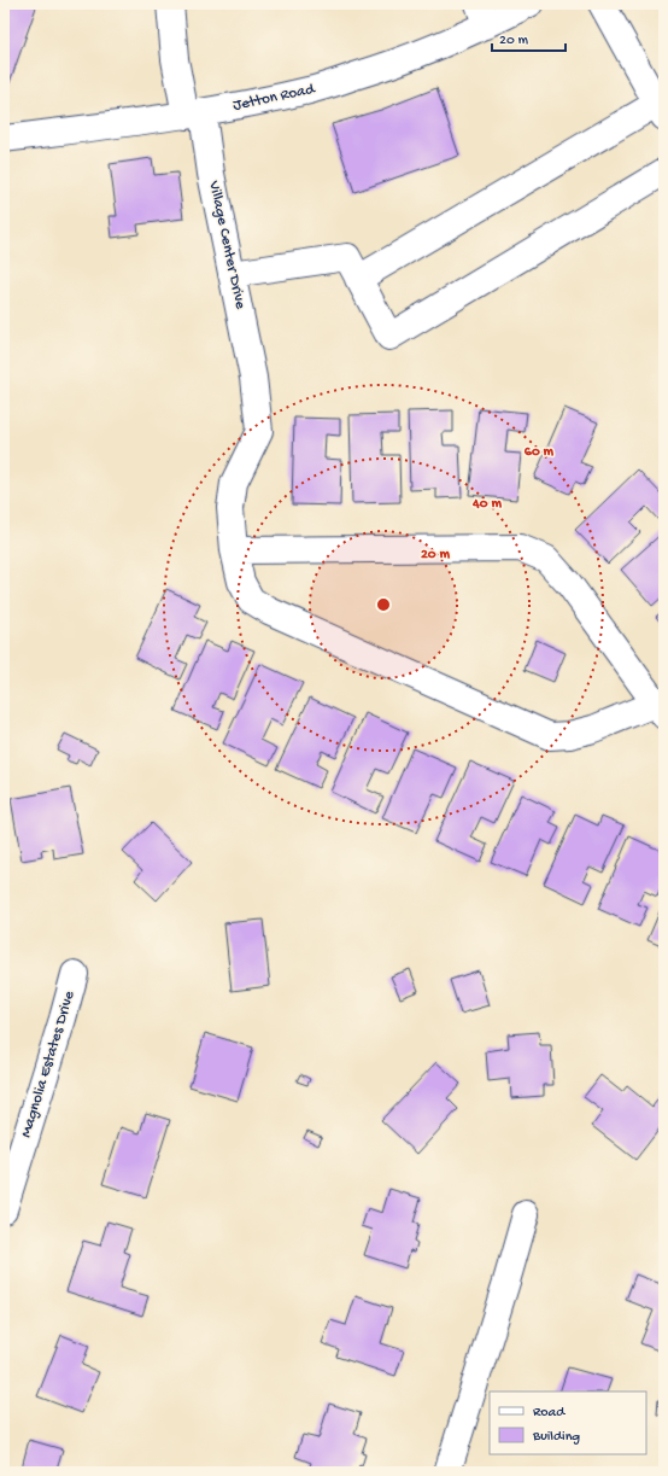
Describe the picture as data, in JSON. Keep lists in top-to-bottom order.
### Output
{
  "streets": {
    "street": ["Jetton Road", "Village Center Drive", "Magnolia Estates Drive"]
  },
  "crossings": [
    ["Jetton Road", "Village Center Drive"]
  ],
  "legend": ["Road", "Building"],
  "scale_bar": "20 m",
  "rings": ["60 m", "40 m", "20 m"]
}
